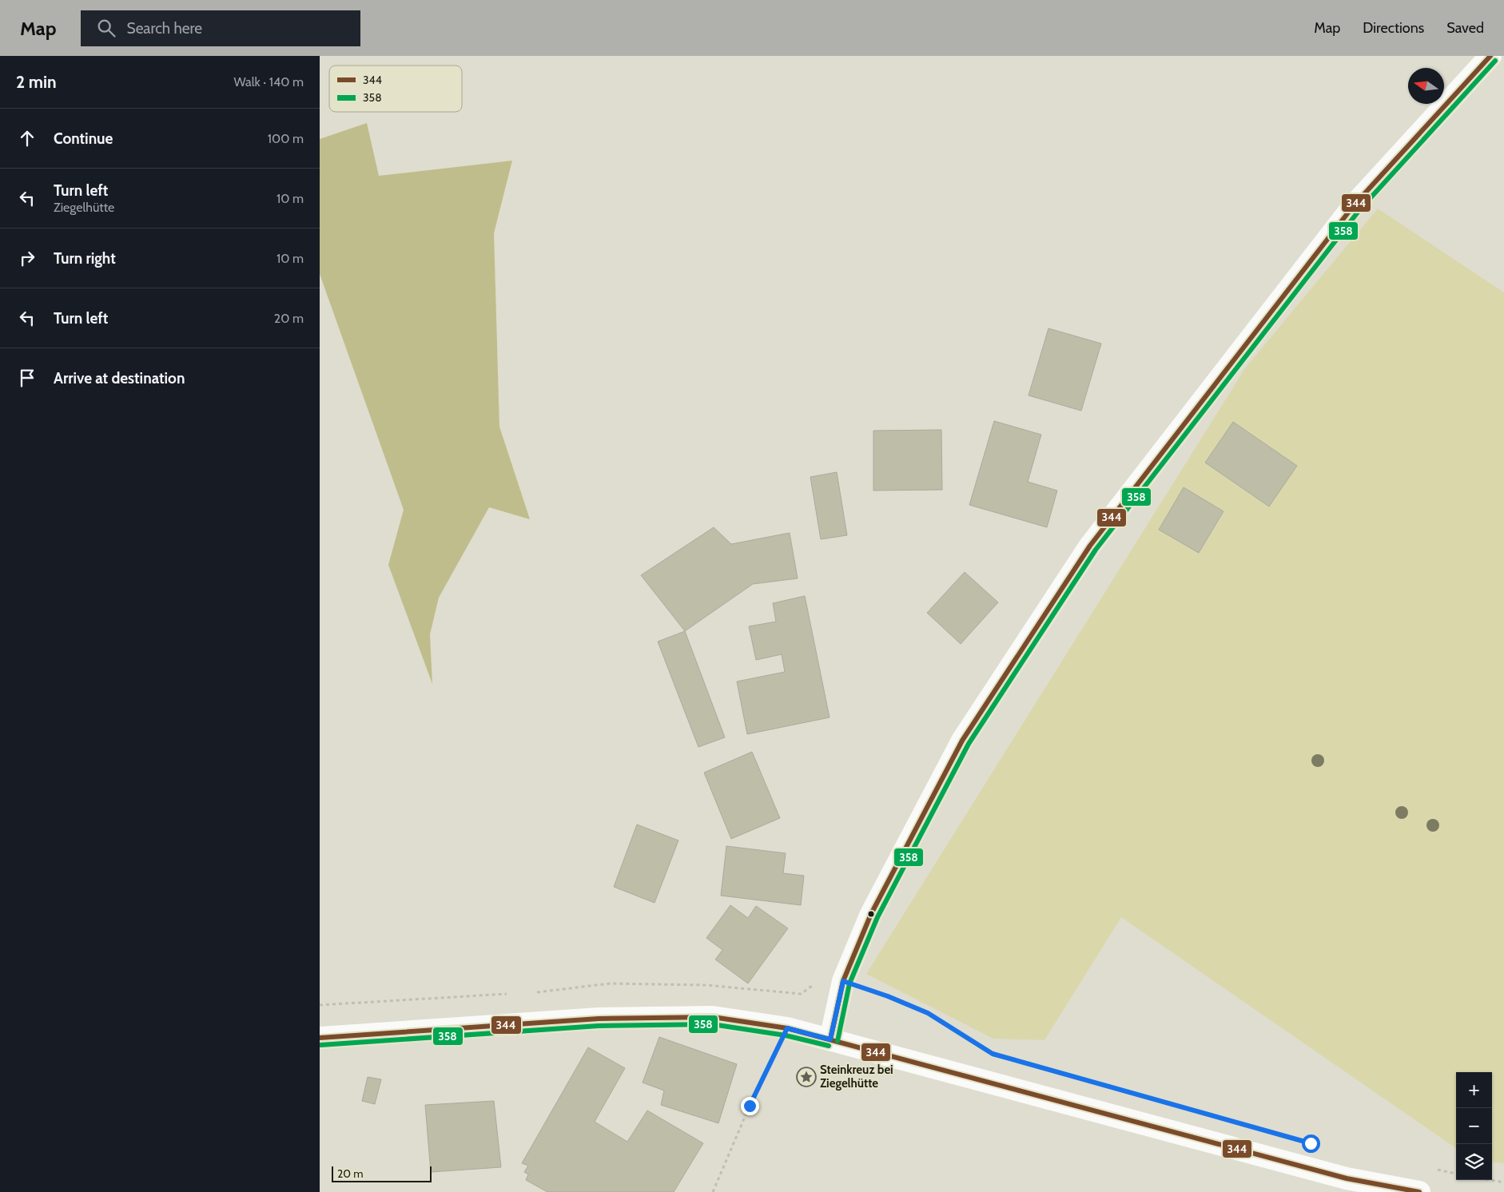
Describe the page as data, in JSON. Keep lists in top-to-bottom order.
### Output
{
  "places": {
    "place": ["Steinkreuz bei Ziegelhütte"]
  },
  "lines": ["transit line 344", "transit line 358"],
  "legend": ["344", "358"],
  "scale_bar": "20 m",
  "north": "left",
  "page": {
    "header": "Map",
    "search": "Search here",
    "nav": ["Map", "Directions", "Saved"],
    "heading": ["2 min", "Walk · 140 m"],
    "list": [
      ["Continue", "100 m"],
      ["Turn left", "Ziegelhütte", "10 m"],
      ["Turn right", "10 m"],
      ["Turn left", "20 m"],
      "Arrive at destination"
    ],
    "map_buttons": ["+", "−"],
    "scale": "20 m"
  }
}
